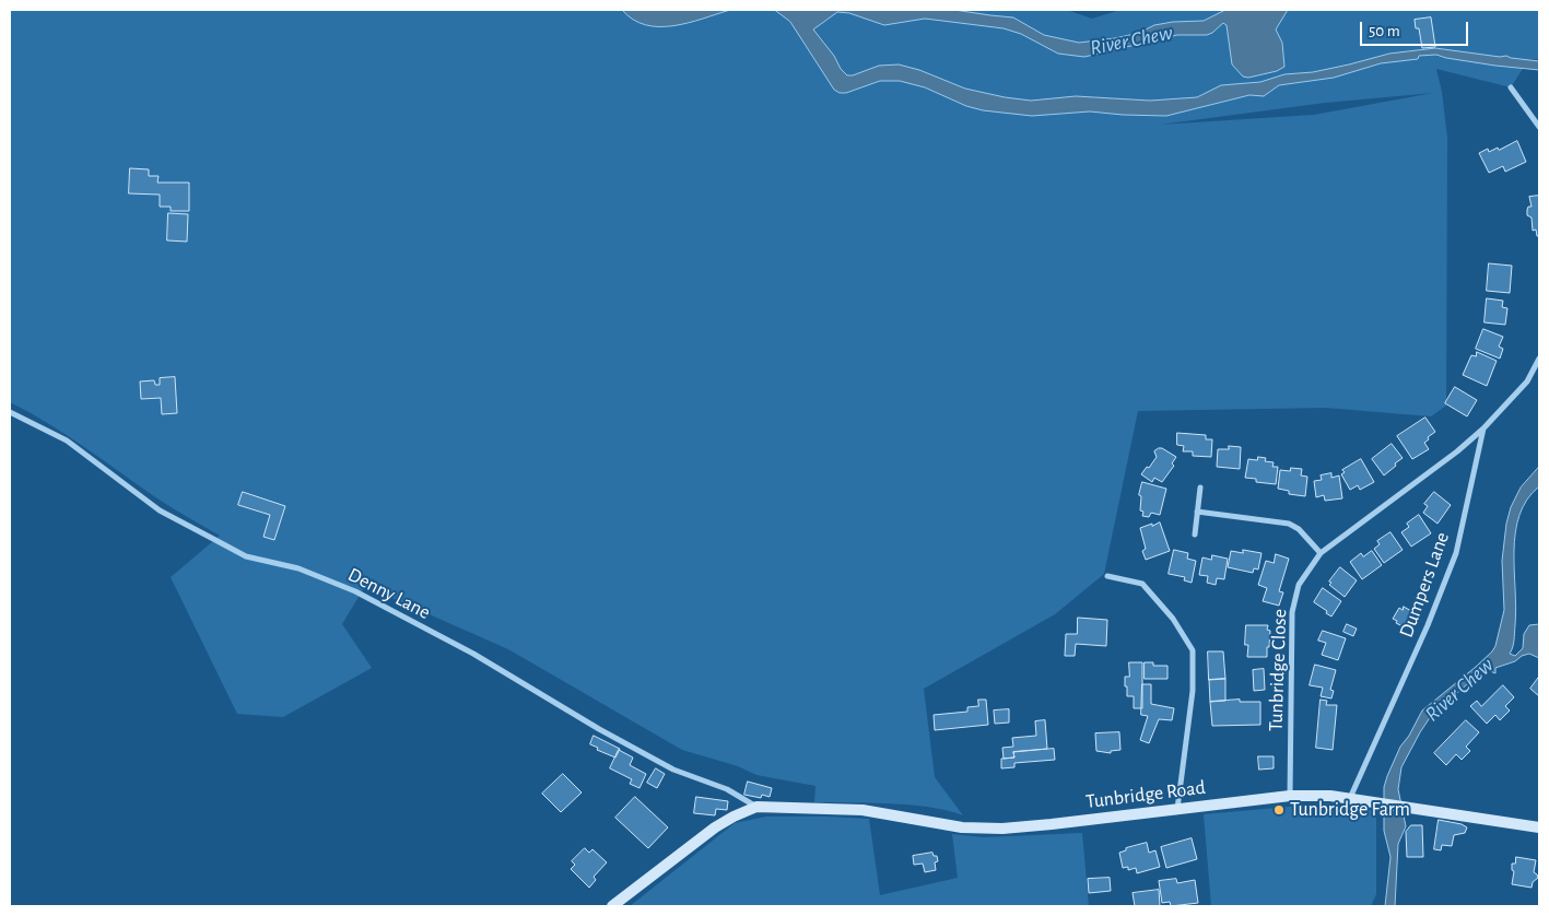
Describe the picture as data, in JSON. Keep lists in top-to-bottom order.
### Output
{
  "streets": {
    "street": [
      "Dumpers Lane",
      "Denny Lane",
      "Tunbridge Close",
      "Tunbridge Road"
    ]
  },
  "crossings": [
    ["Dumpers Lane", "Tunbridge Close"],
    ["Dumpers Lane", "Tunbridge Road"],
    ["Denny Lane", "Tunbridge Road"],
    ["Tunbridge Close", "Tunbridge Road"]
  ],
  "water": ["River Chew"],
  "places": ["Tunbridge Farm"],
  "scale_bar": "50 m"
}
